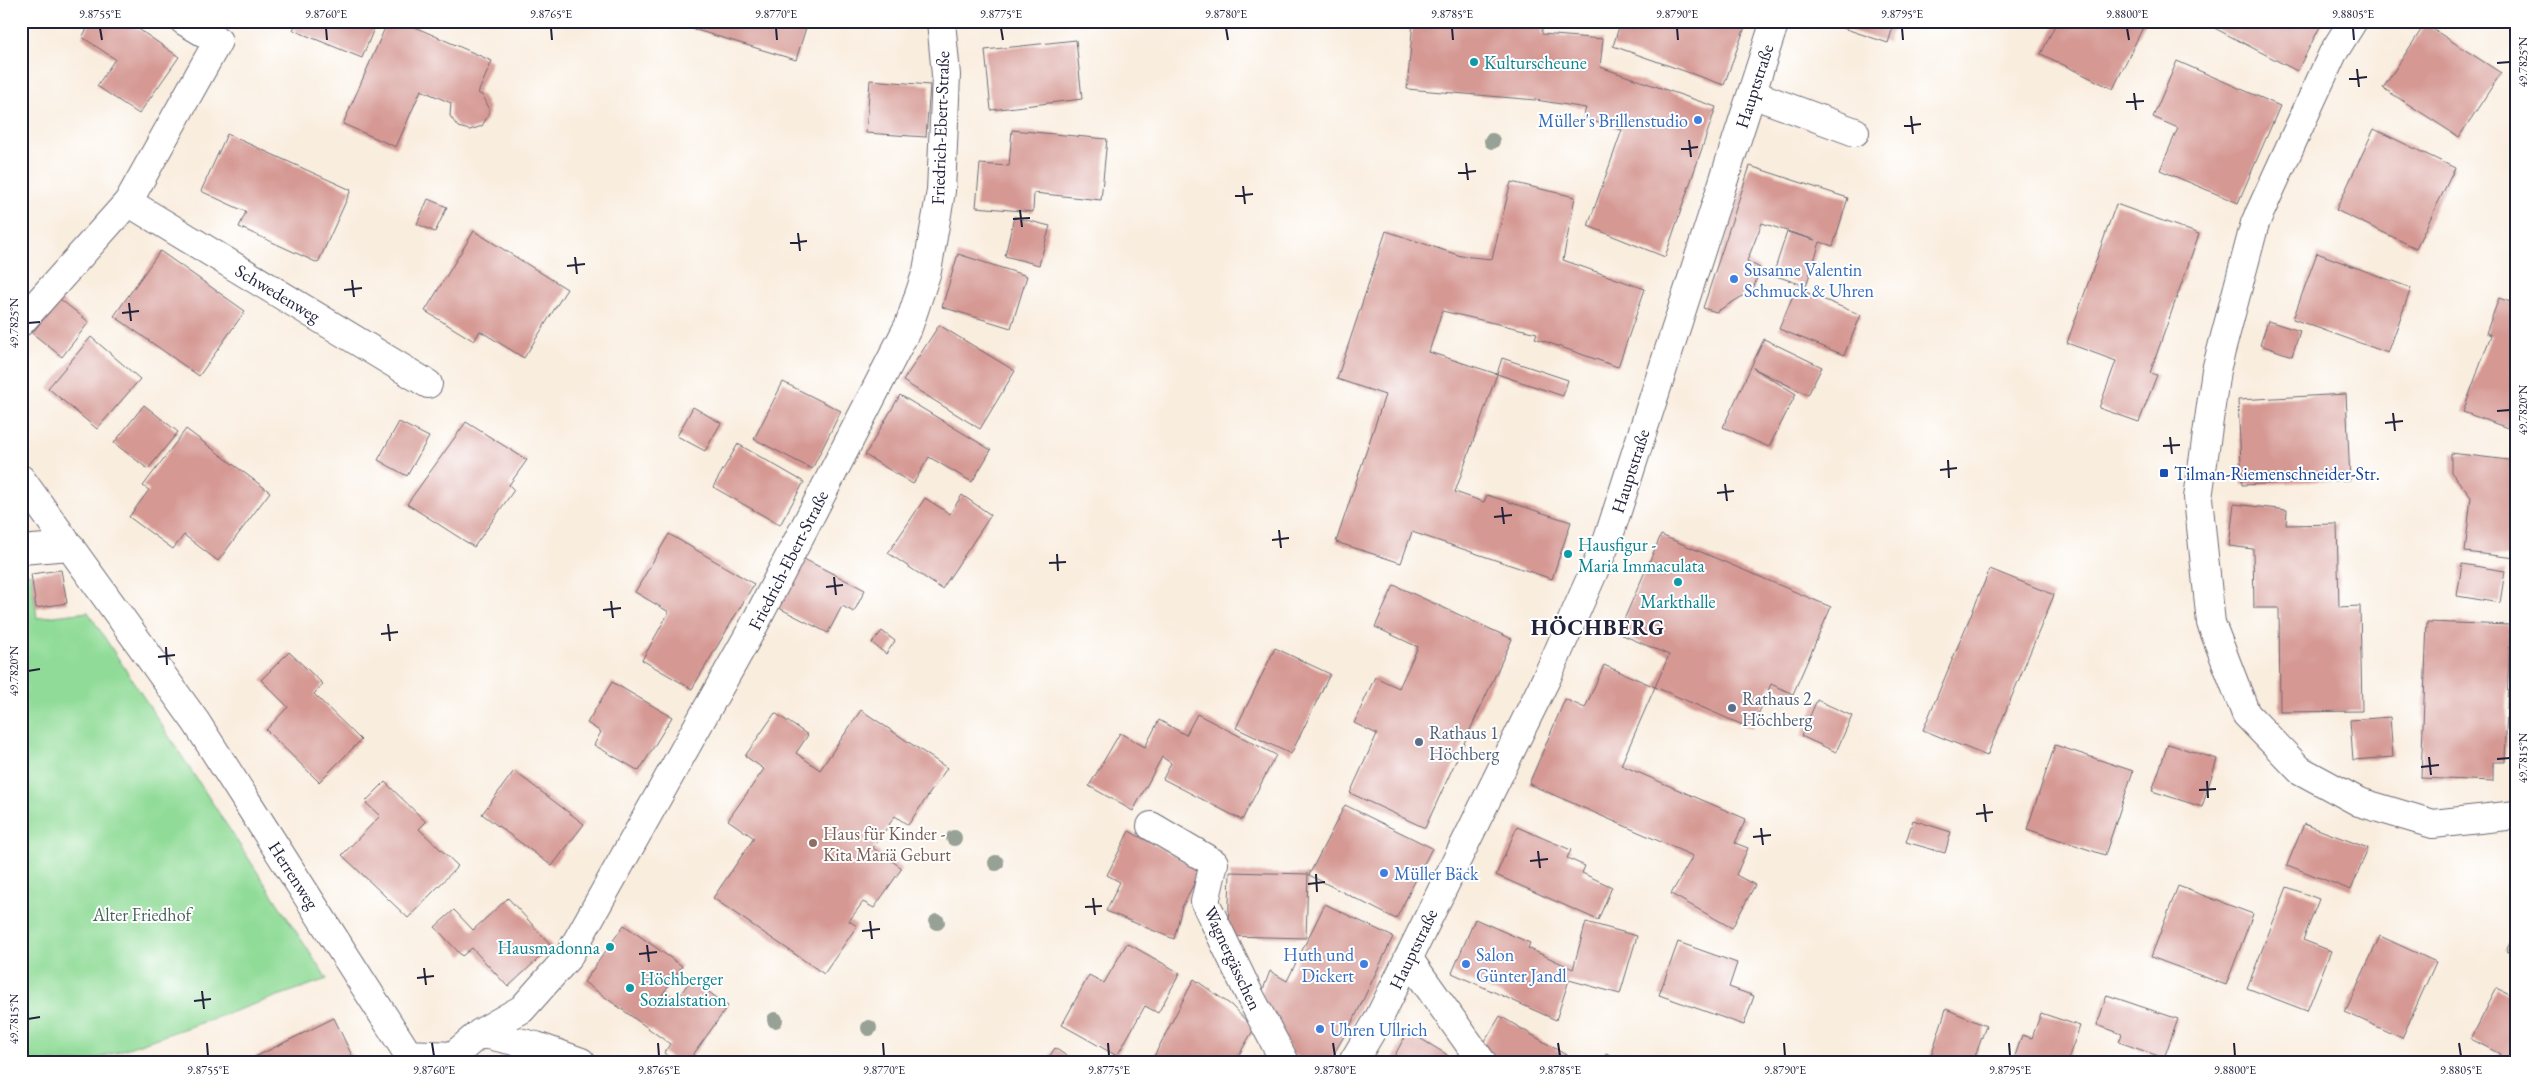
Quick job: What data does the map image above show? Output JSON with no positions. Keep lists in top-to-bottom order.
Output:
{
  "streets": {
    "street": [
      "Hauptstraße",
      "Friedrich-Ebert-Straße",
      "Schwedenweg",
      "Herrenweg",
      "Wagnergässchen"
    ]
  },
  "crossings": [
    ["Friedrich-Ebert-Straße", "Herrenweg"]
  ],
  "districts": ["HÖCHBERG"],
  "parks": ["Alter Friedhof"],
  "places": {
    "other": [
      "Kulturscheune",
      "Müller's Brillenstudio",
      "Susanne Valentin Schmuck & Uhren",
      "Hausfigur - Maria Immaculata",
      "Markthalle",
      "Rathaus 2 Höchberg",
      "Rathaus 1 Höchberg",
      "Haus für Kinder - Kita Mariä Geburt",
      "Müller Bäck",
      "Hausmadonna",
      "Huth und Dickert",
      "Salon Günter Jandl",
      "Höchberger Sozialstation",
      "Uhren Ullrich"
    ],
    "transit": ["Tilman-Riemenschneider-Str."]
  },
  "coordinates": [
    "9.8755°E",
    "9.8760°E",
    "9.8765°E",
    "9.8770°E",
    "9.8775°E",
    "9.8780°E",
    "9.8785°E",
    "9.8790°E",
    "9.8795°E",
    "9.8800°E",
    "9.8805°E",
    "49.7825°N",
    "49.7820°N",
    "49.7815°N"
  ]
}
